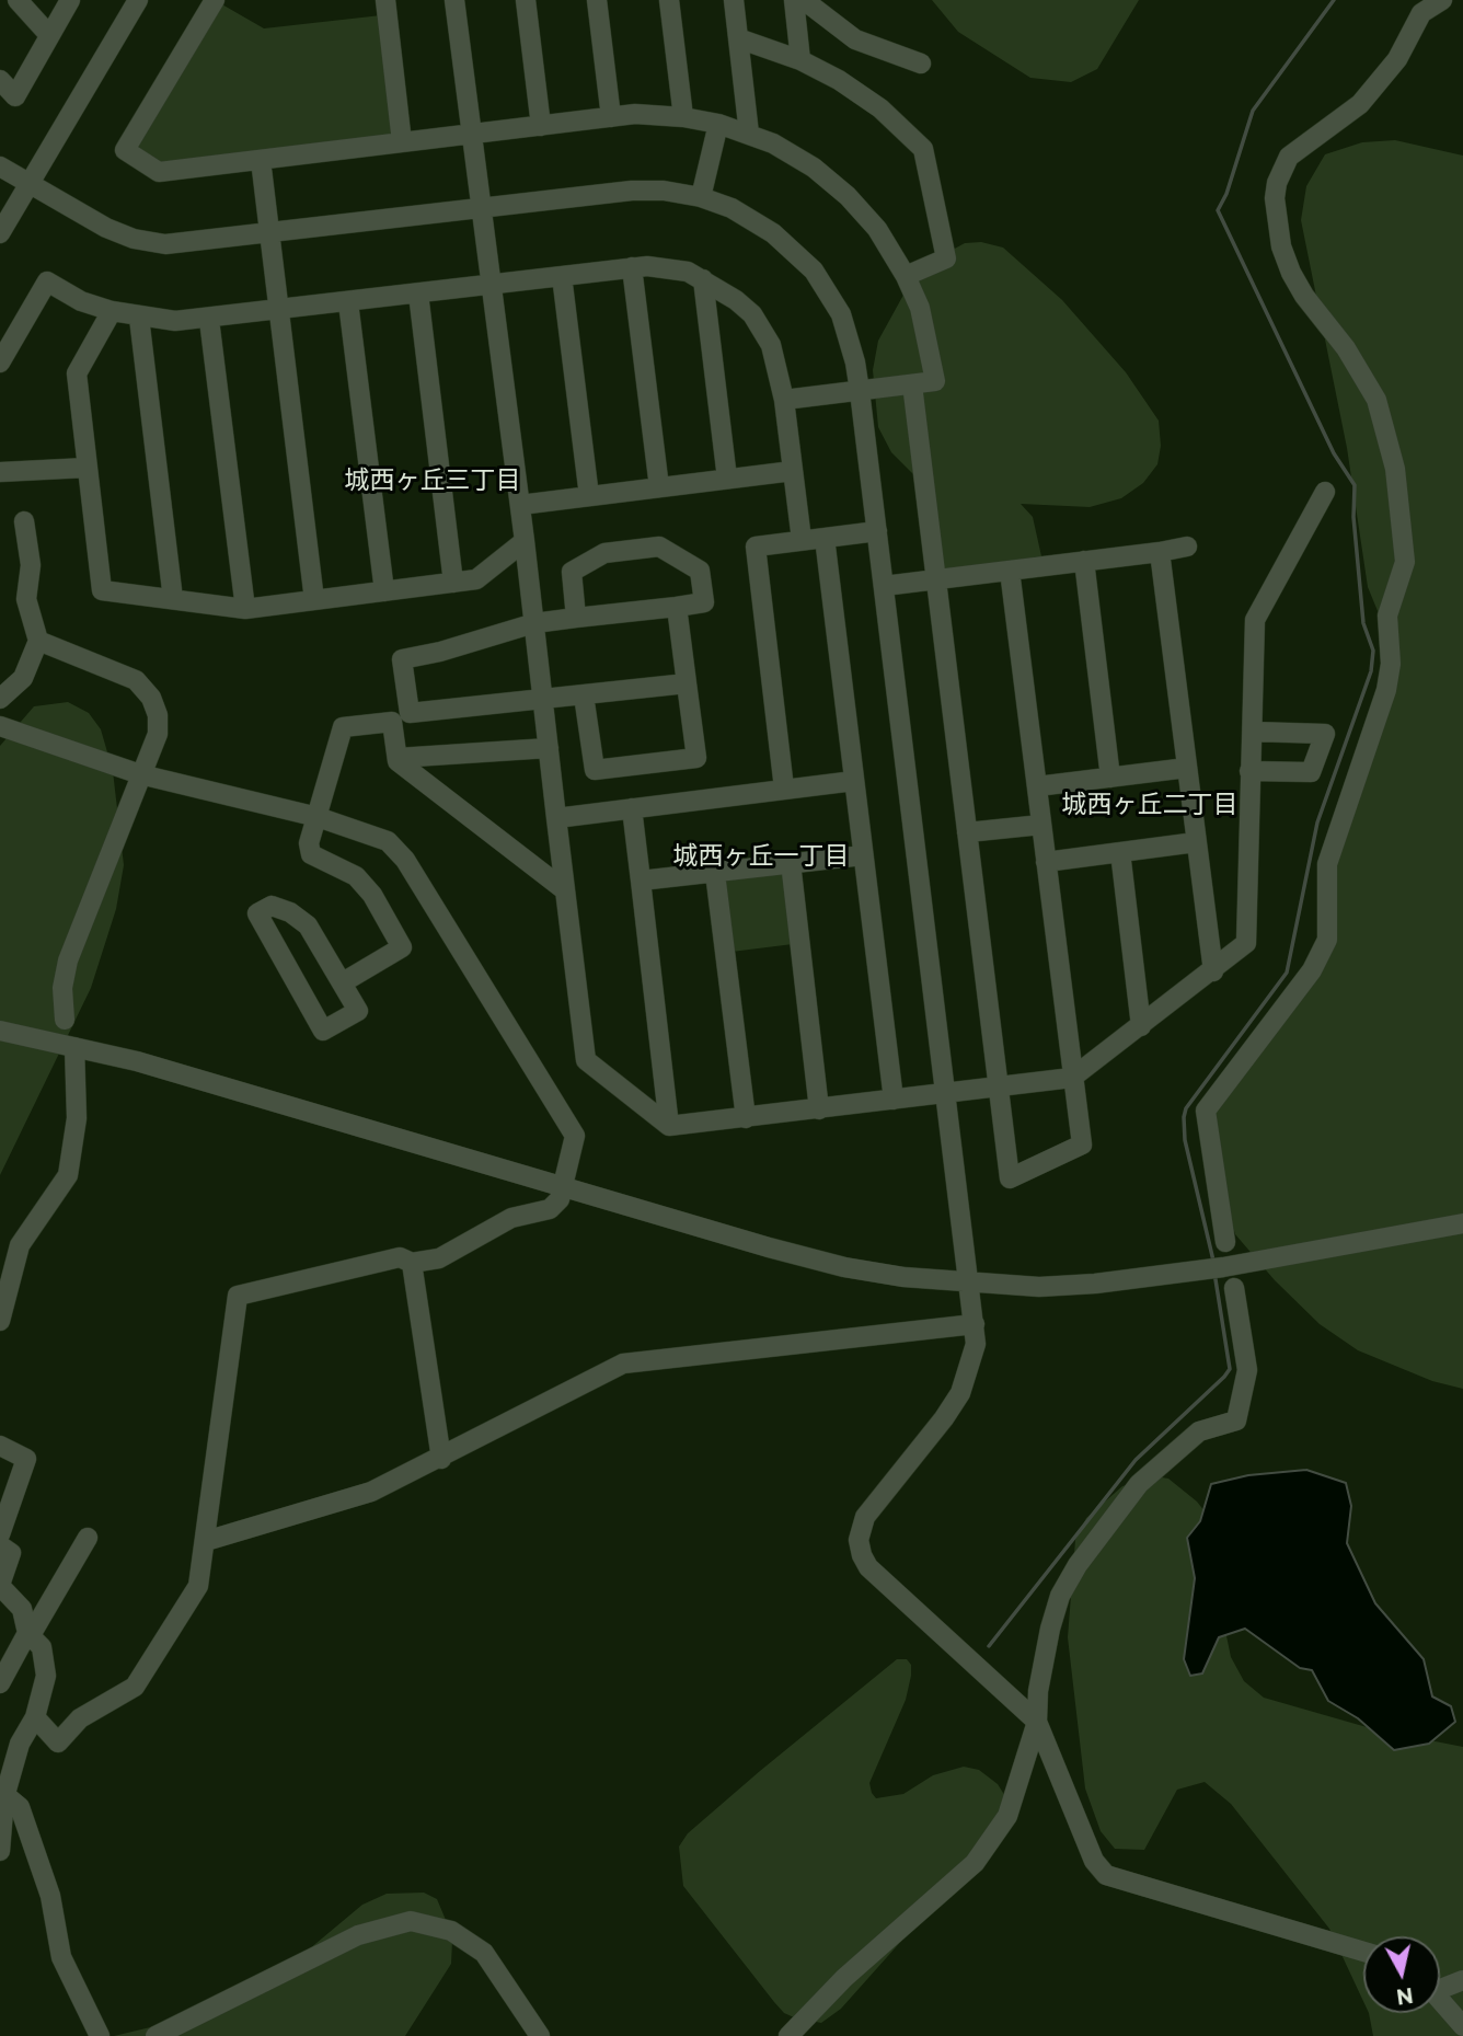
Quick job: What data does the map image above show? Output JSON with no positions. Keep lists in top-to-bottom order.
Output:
{
  "districts": ["城西ヶ丘三丁目", "城西ヶ丘二丁目", "城西ヶ丘一丁目"],
  "north": "bottom"
}
